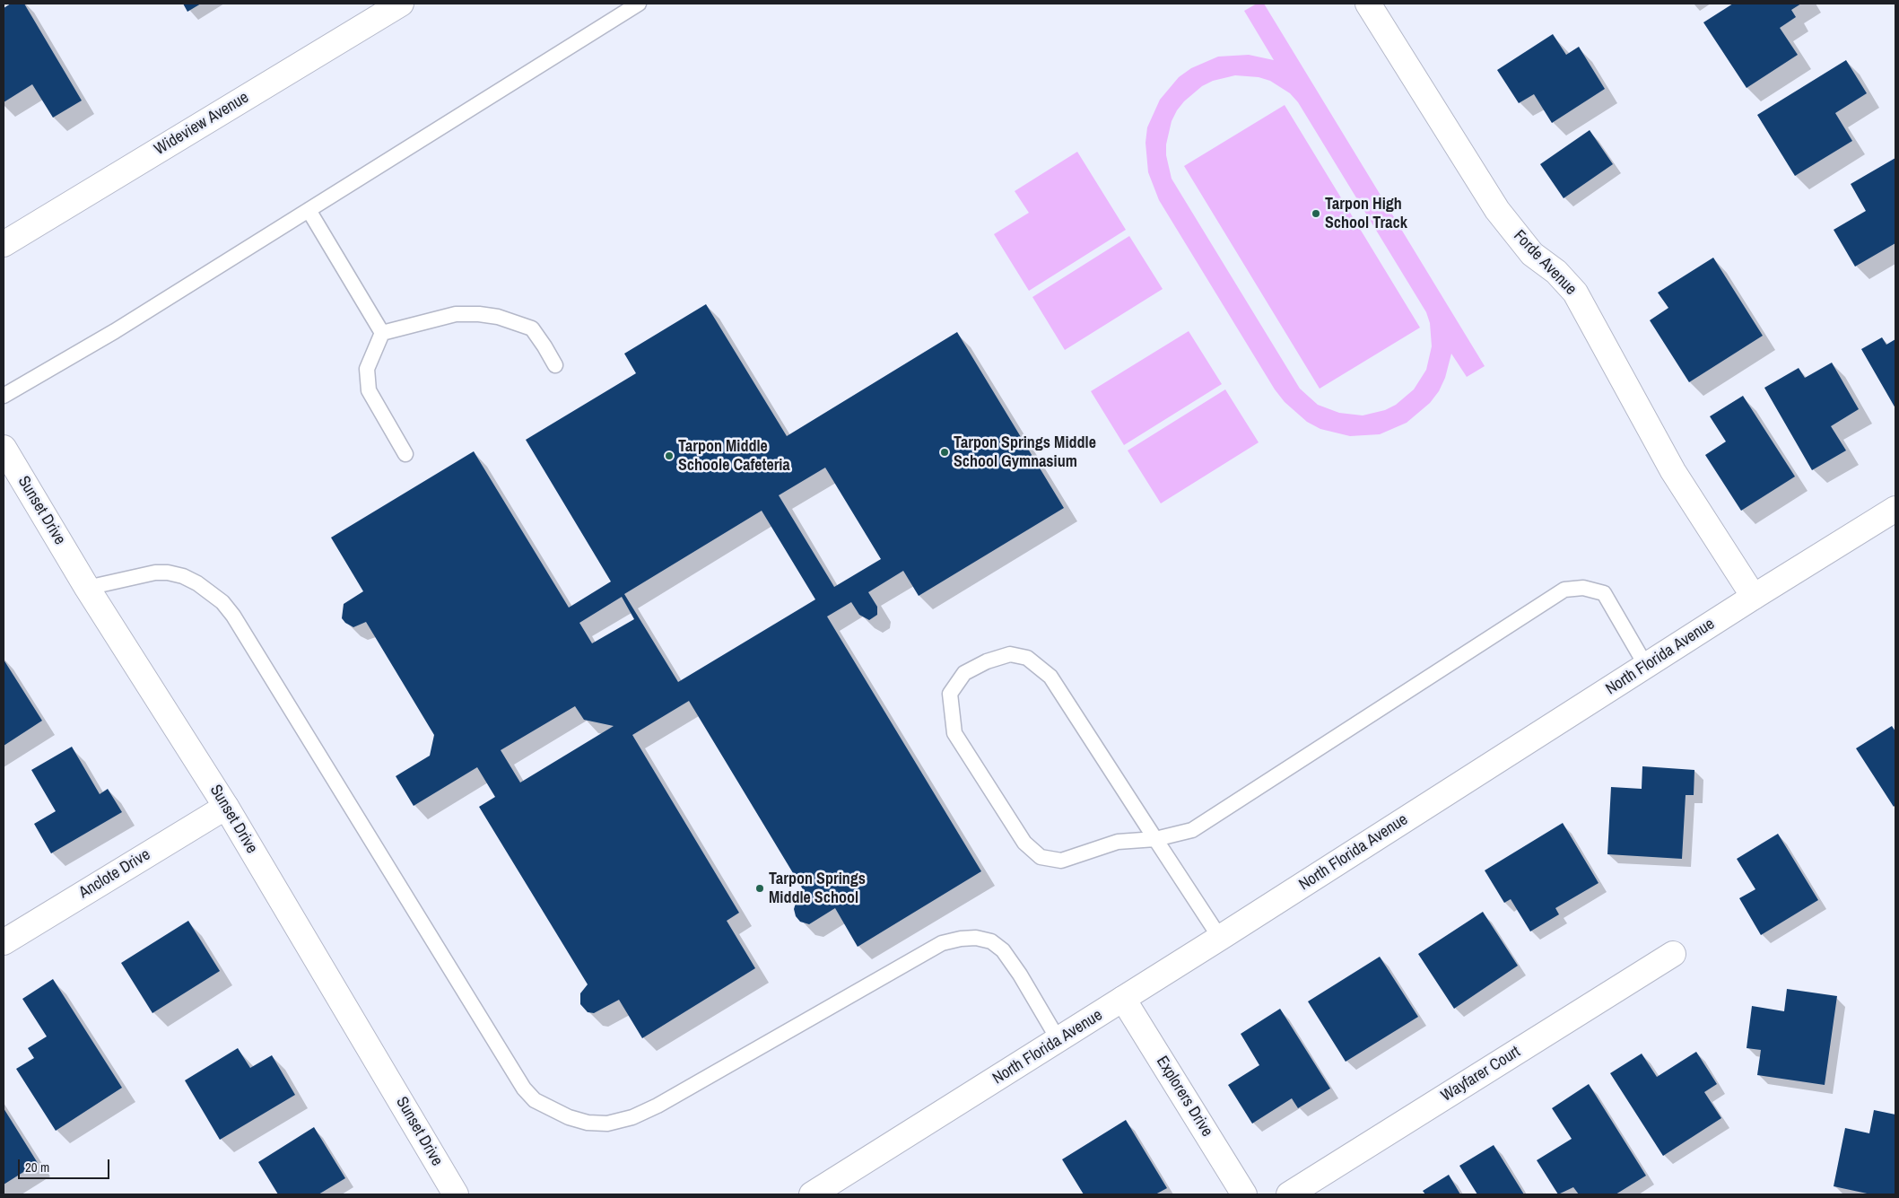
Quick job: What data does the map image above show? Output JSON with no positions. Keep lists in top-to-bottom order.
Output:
{
  "streets": {
    "street": [
      "Wideview Avenue",
      "Forde Avenue",
      "Sunset Drive",
      "North Florida Avenue",
      "Anclote Drive",
      "Wayfarer Court",
      "Explorers Drive"
    ]
  },
  "crossings": [
    ["Forde Avenue", "North Florida Avenue"],
    ["Sunset Drive", "Anclote Drive"],
    ["North Florida Avenue", "Explorers Drive"]
  ],
  "places": [
    "Tarpon High School Track",
    "Tarpon Springs Middle School Gymnasium",
    "Tarpon Middle Schoole Cafeteria",
    "Tarpon Springs Middle School"
  ],
  "scale_bar": "20 m"
}
